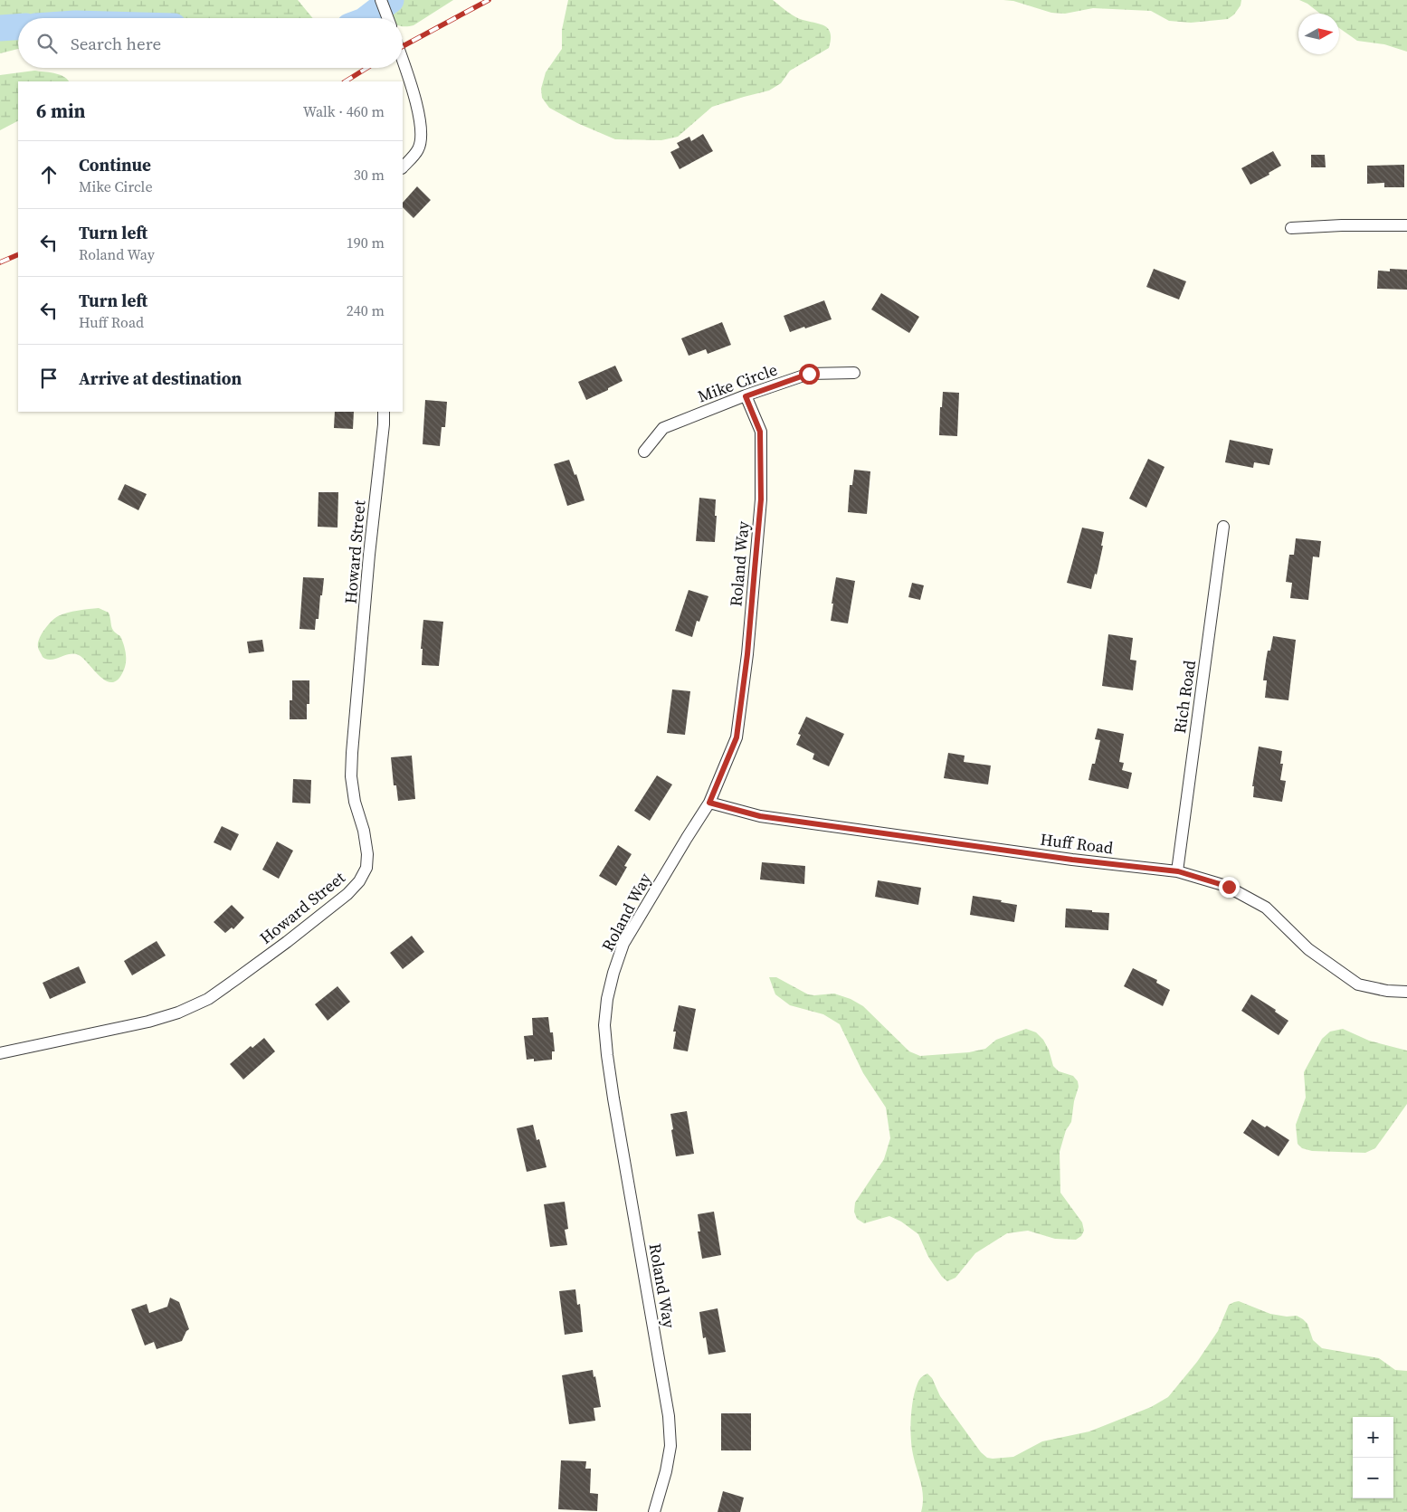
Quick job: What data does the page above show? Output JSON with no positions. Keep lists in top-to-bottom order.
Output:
{
  "streets": {
    "street": [
      "Mike Circle",
      "Howard Street",
      "Roland Way",
      "Rich Road",
      "Huff Road"
    ]
  },
  "crossings": [
    ["Mike Circle", "Roland Way"],
    ["Roland Way", "Huff Road"],
    ["Rich Road", "Huff Road"]
  ],
  "north": "right",
  "page": {
    "search": "Search here",
    "heading": ["6 min", "Walk · 460 m"],
    "list": [
      ["Continue", "Mike Circle", "30 m"],
      ["Turn left", "Roland Way", "190 m"],
      ["Turn left", "Huff Road", "240 m"],
      "Arrive at destination"
    ],
    "map_buttons": ["+", "−"]
  }
}
